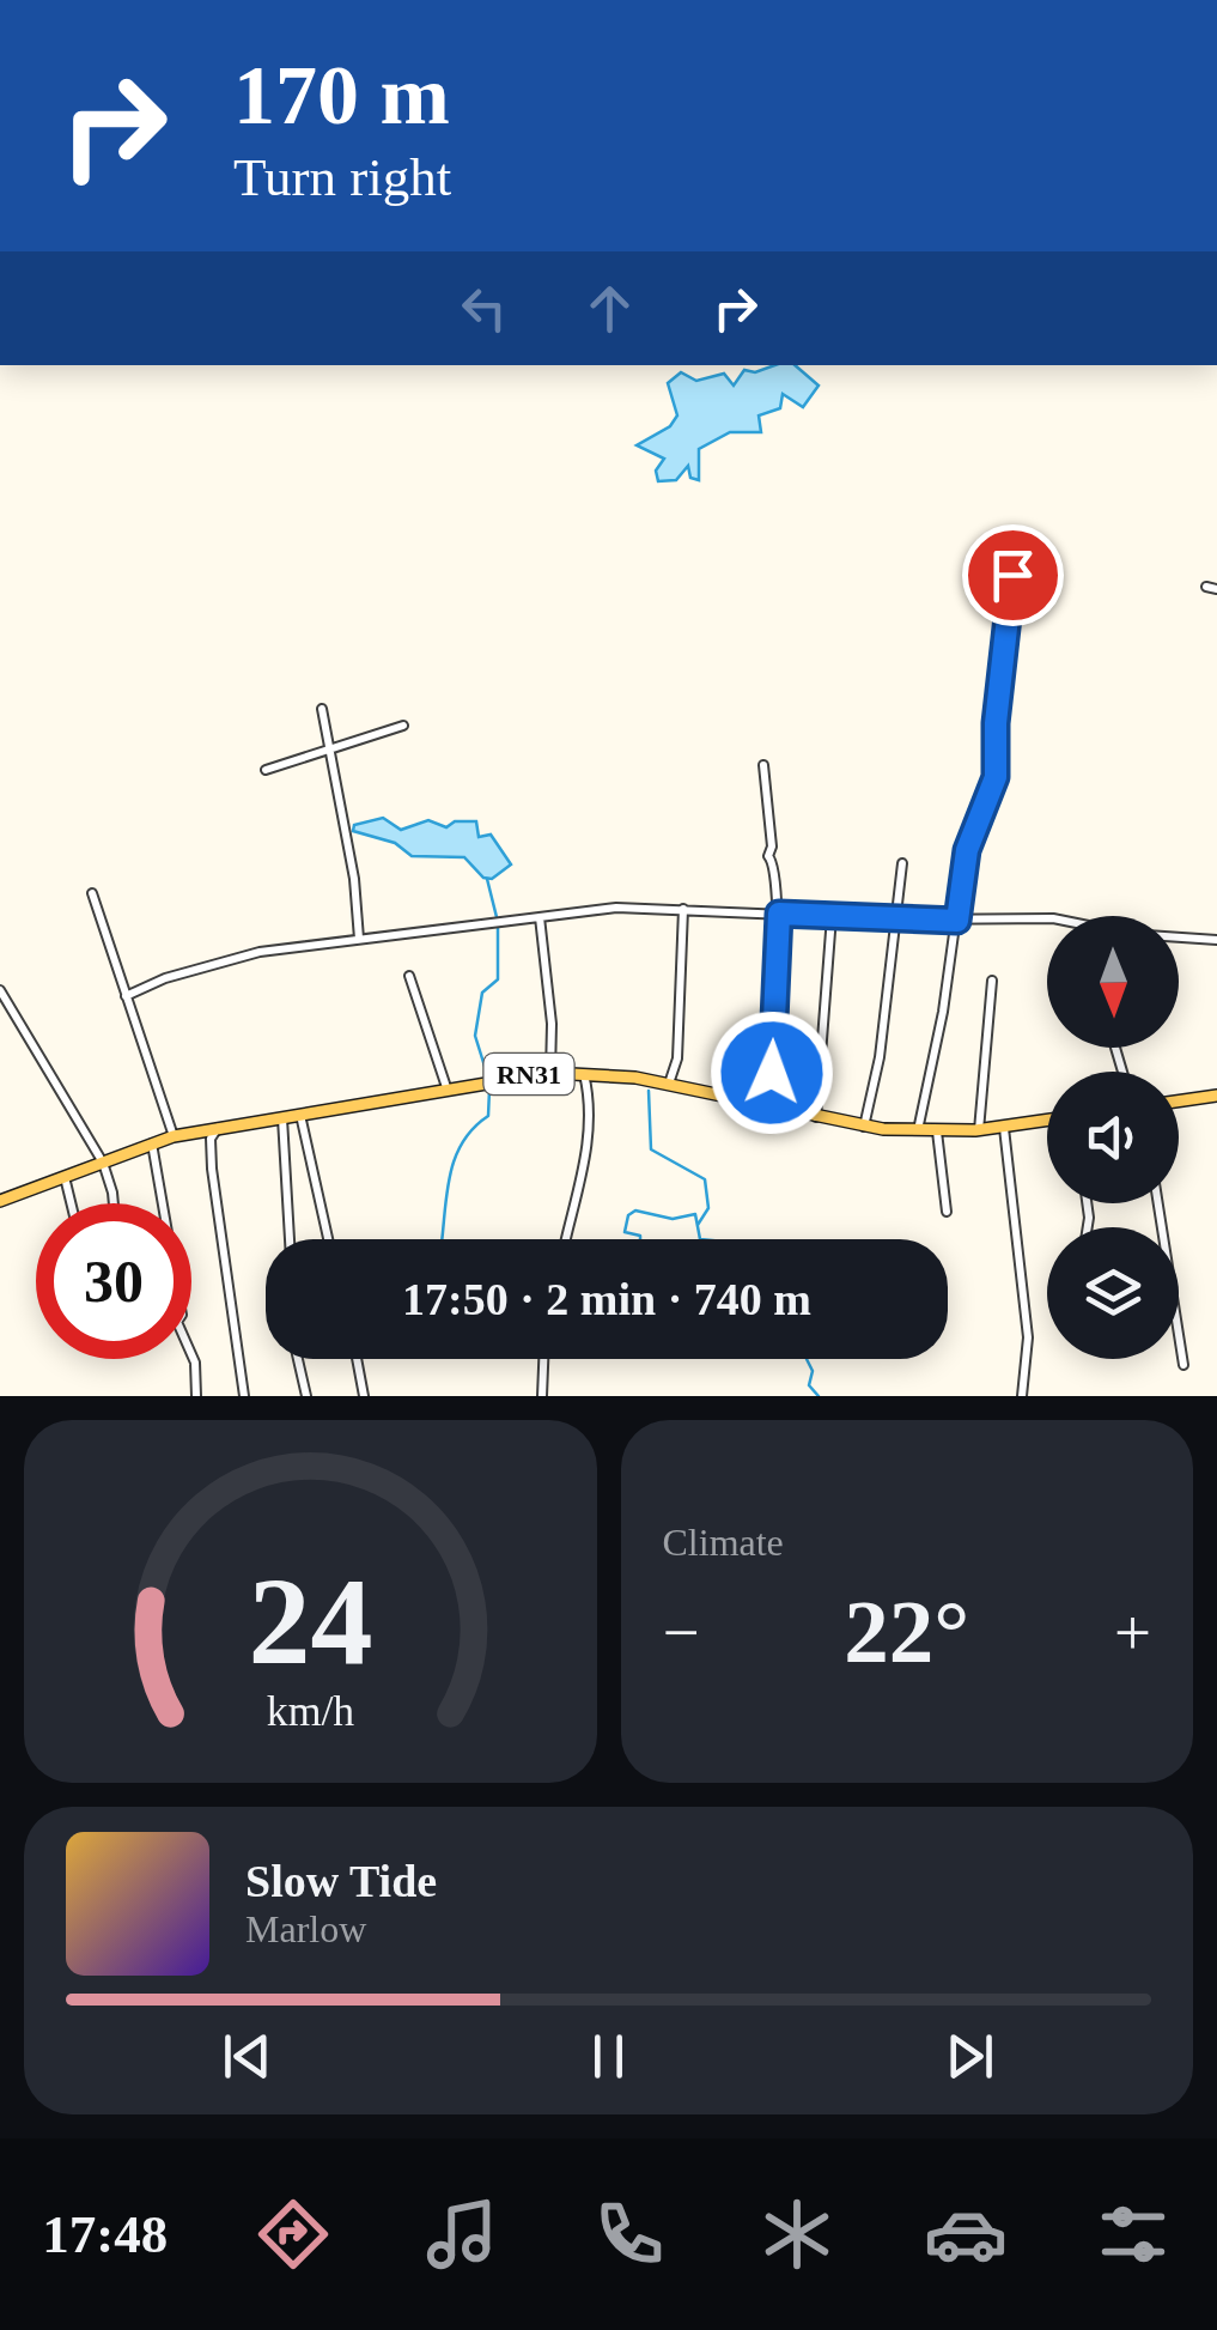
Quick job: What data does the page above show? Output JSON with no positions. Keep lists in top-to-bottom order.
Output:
{
  "streets": {
    "main road": ["RN31"]
  },
  "north": "bottom",
  "page": {
    "turn": ["170 m", "Turn right"],
    "limit": "30",
    "trip": "17:50 · 2 min · 740 m",
    "tile": "Climate",
    "heat": ["−", "22°", "+"],
    "song": ["Slow Tide", "Marlow"],
    "tabs": "17:48",
    "gauge": ["24", "km/h"]
  }
}
